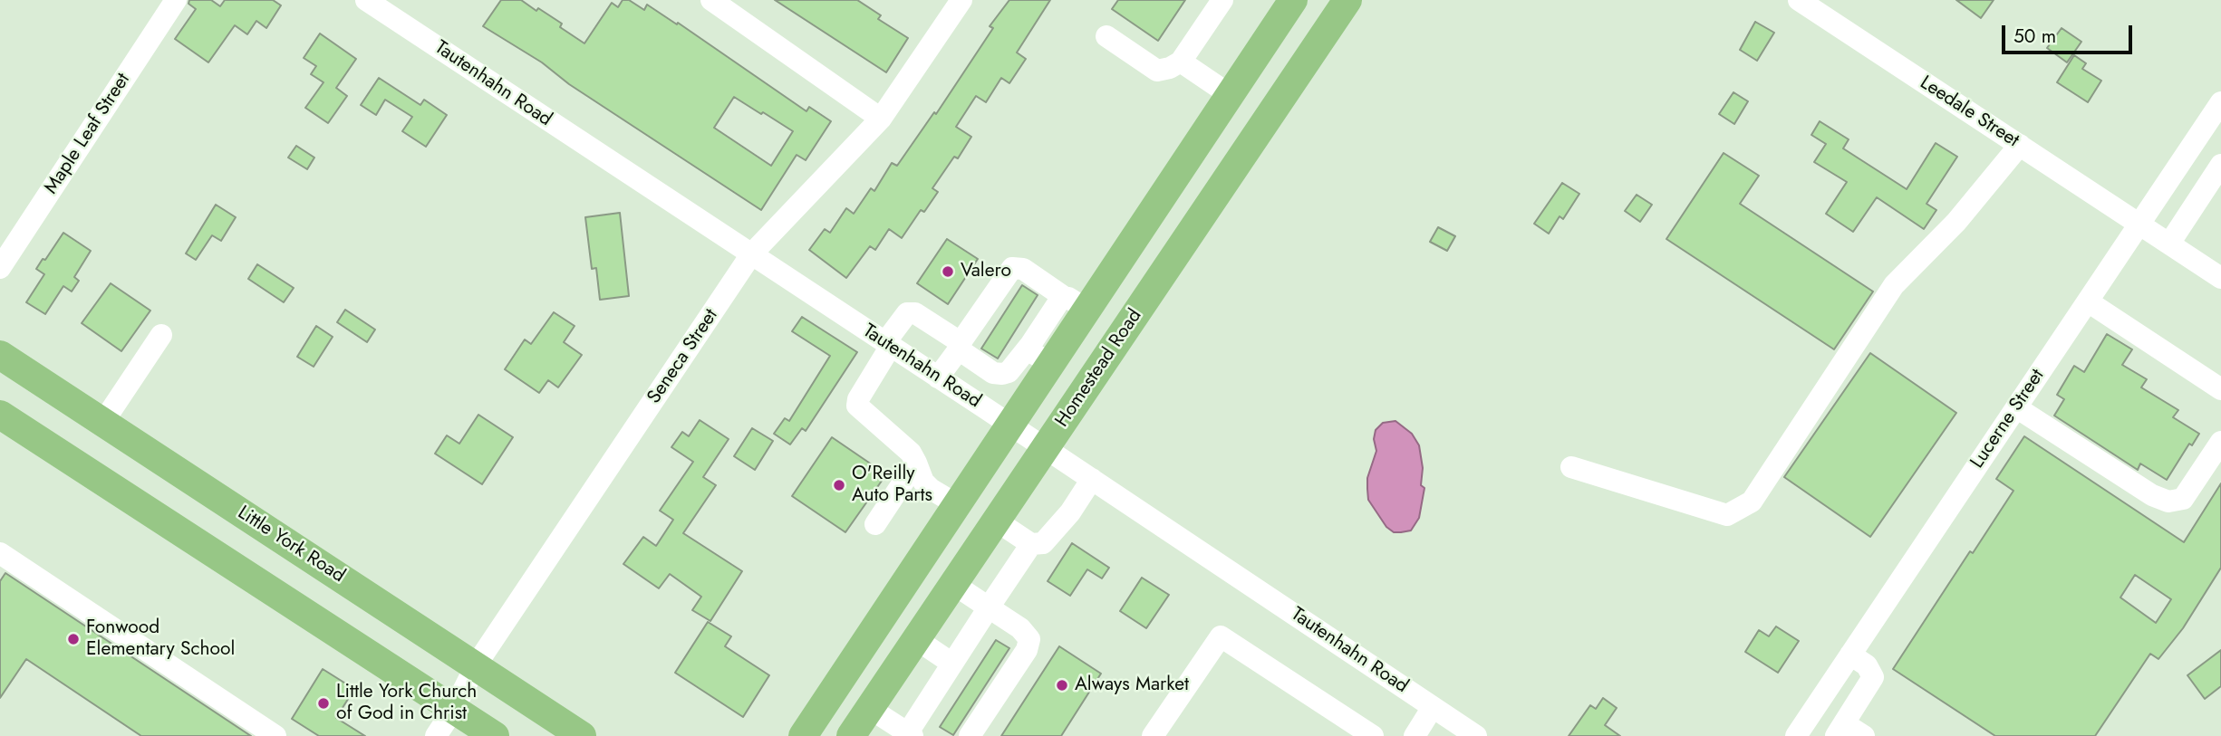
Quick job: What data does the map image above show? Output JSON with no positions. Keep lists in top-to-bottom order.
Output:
{
  "streets": {
    "main road": ["Homestead Road", "Little York Road"],
    "street": [
      "Tautenhahn Road",
      "Leedale Street",
      "Maple Leaf Street",
      "Seneca Street",
      "Lucerne Street"
    ]
  },
  "crossings": [
    ["Tautenhahn Road", "Seneca Street"],
    ["Tautenhahn Road", "Homestead Road"],
    ["Leedale Street", "Lucerne Street"],
    ["Seneca Street", "Little York Road"]
  ],
  "places": [
    "Valero",
    "O'Reilly Auto Parts",
    "Fonwood Elementary School",
    "Always Market",
    "Little York Church of God in Christ"
  ],
  "scale_bar": "50 m"
}
